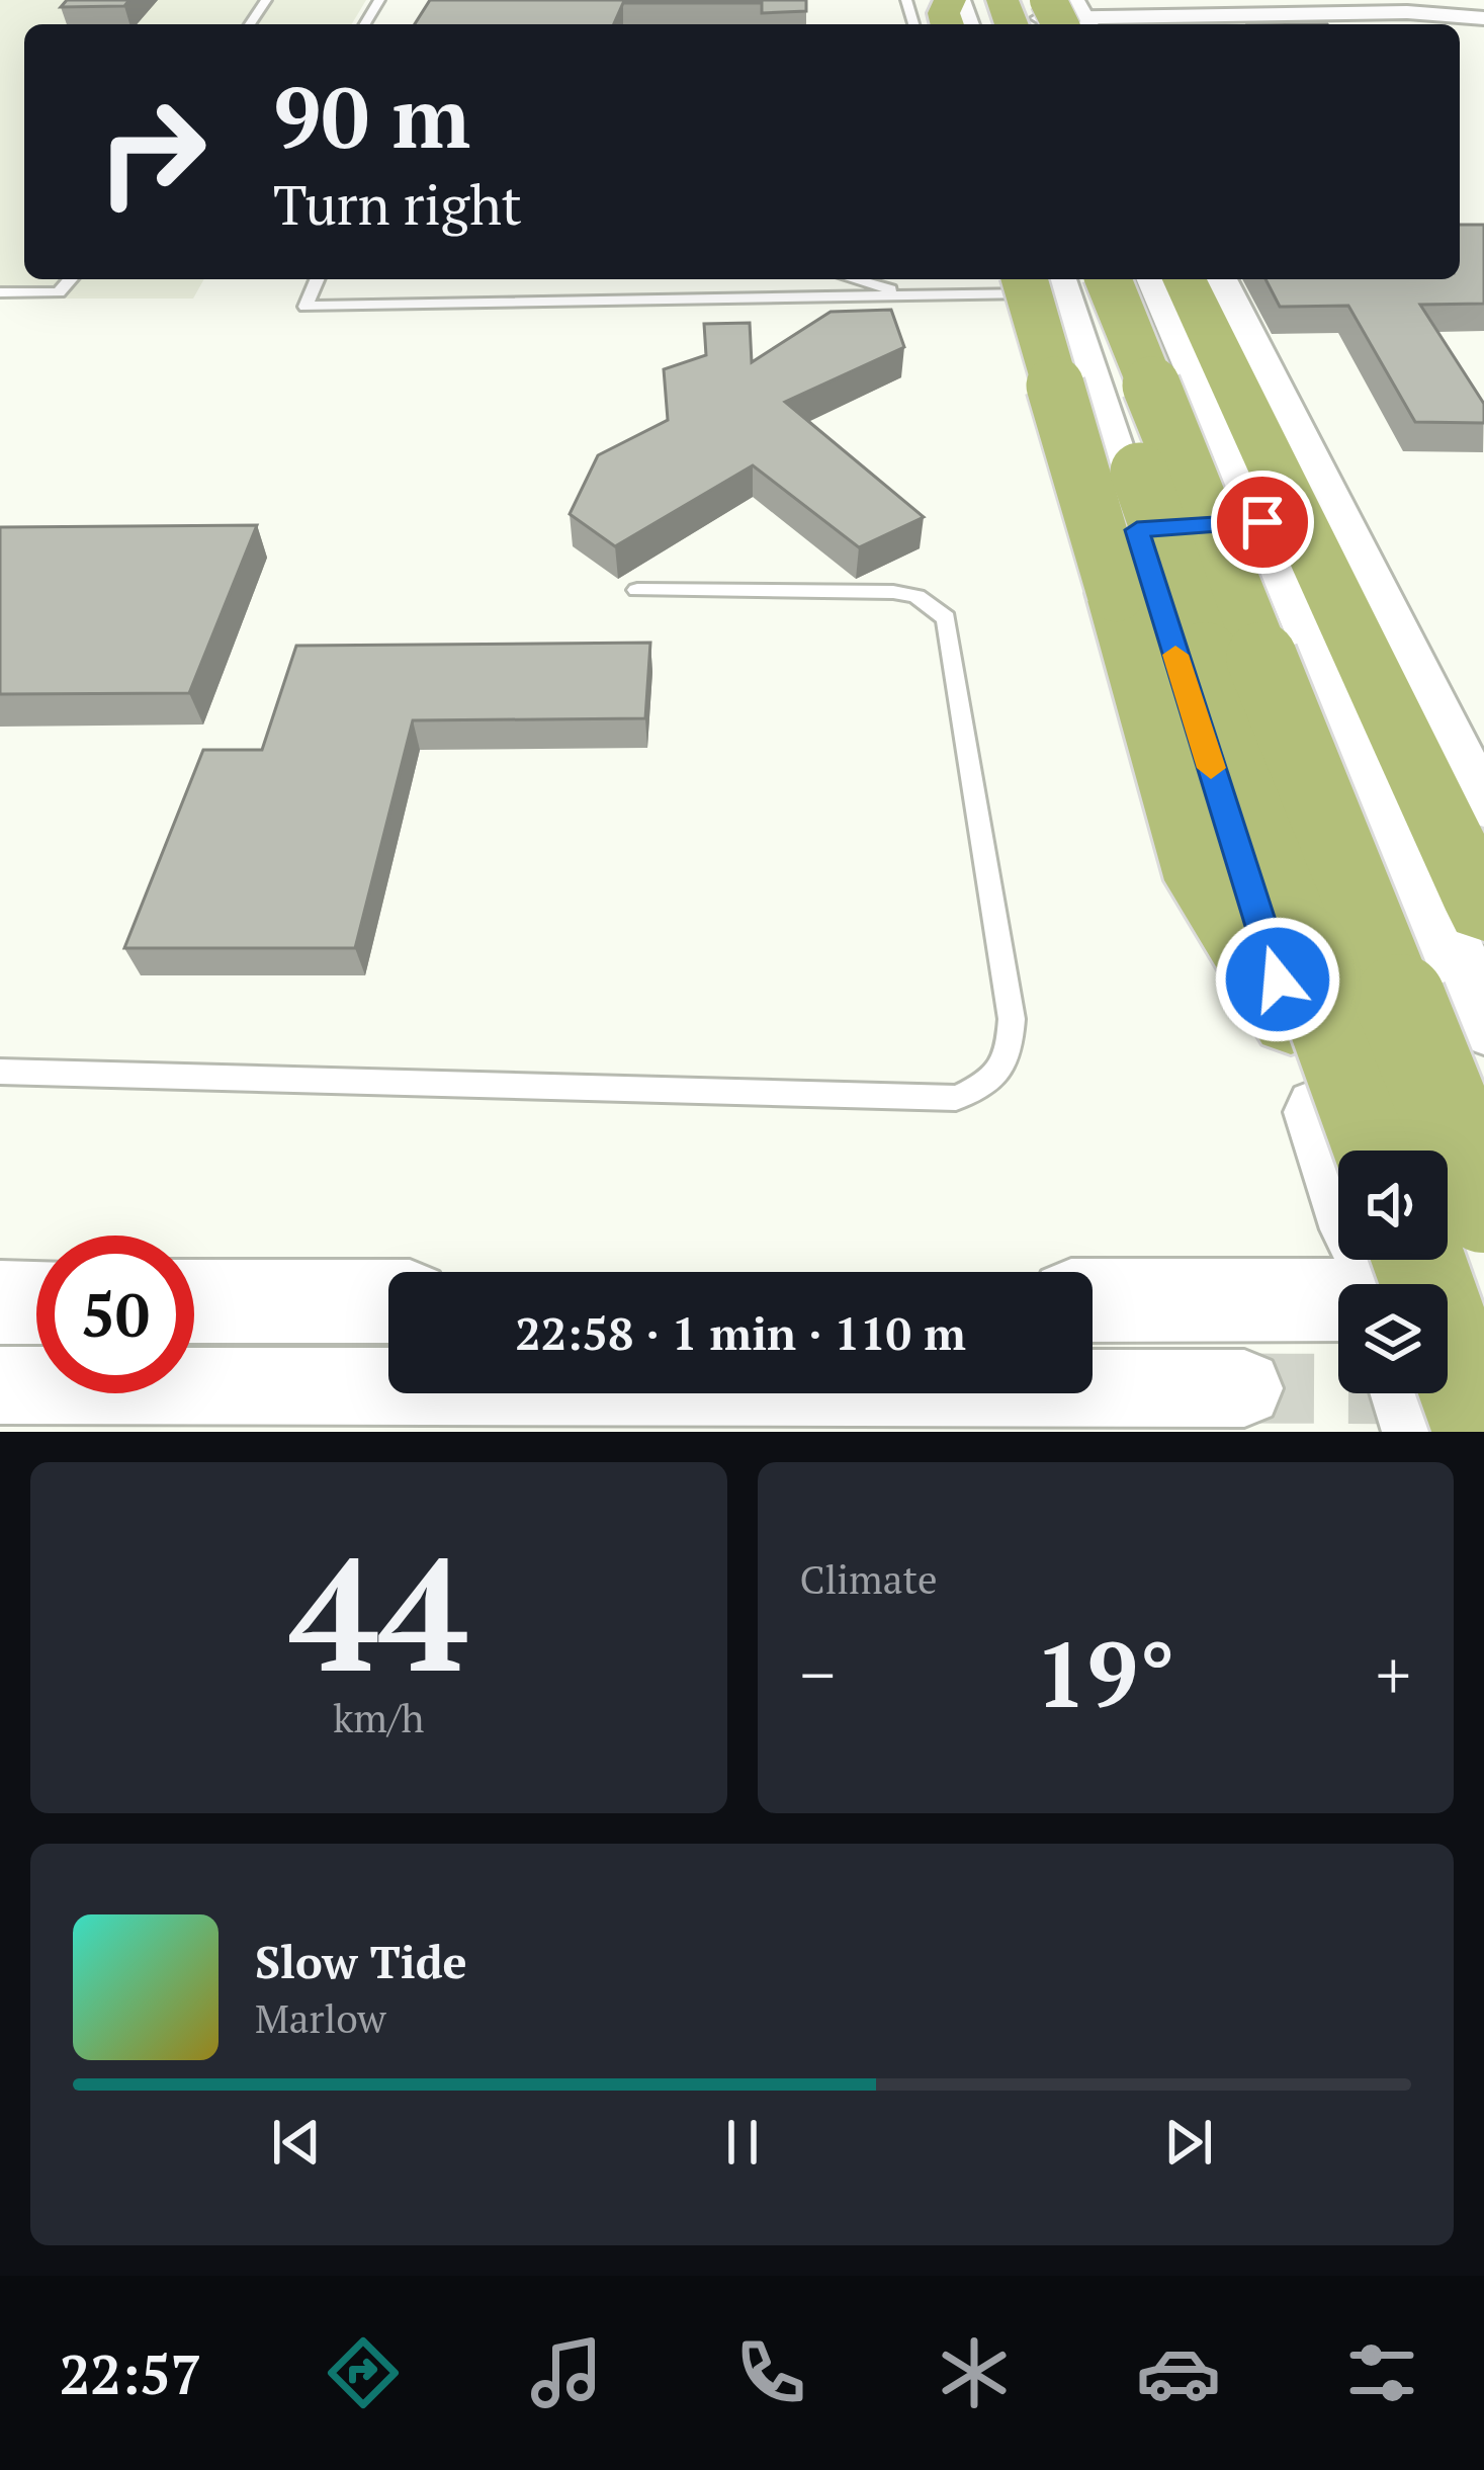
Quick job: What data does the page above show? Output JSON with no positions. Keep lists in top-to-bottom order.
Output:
{
  "page": {
    "turn": ["90 m", "Turn right"],
    "limit": "50",
    "trip": "22:58 · 1 min · 110 m",
    "tile": [
      ["44", "km/h"],
      "Climate"
    ],
    "heat": ["−", "19°", "+"],
    "song": ["Slow Tide", "Marlow"],
    "tabs": "22:57"
  }
}
